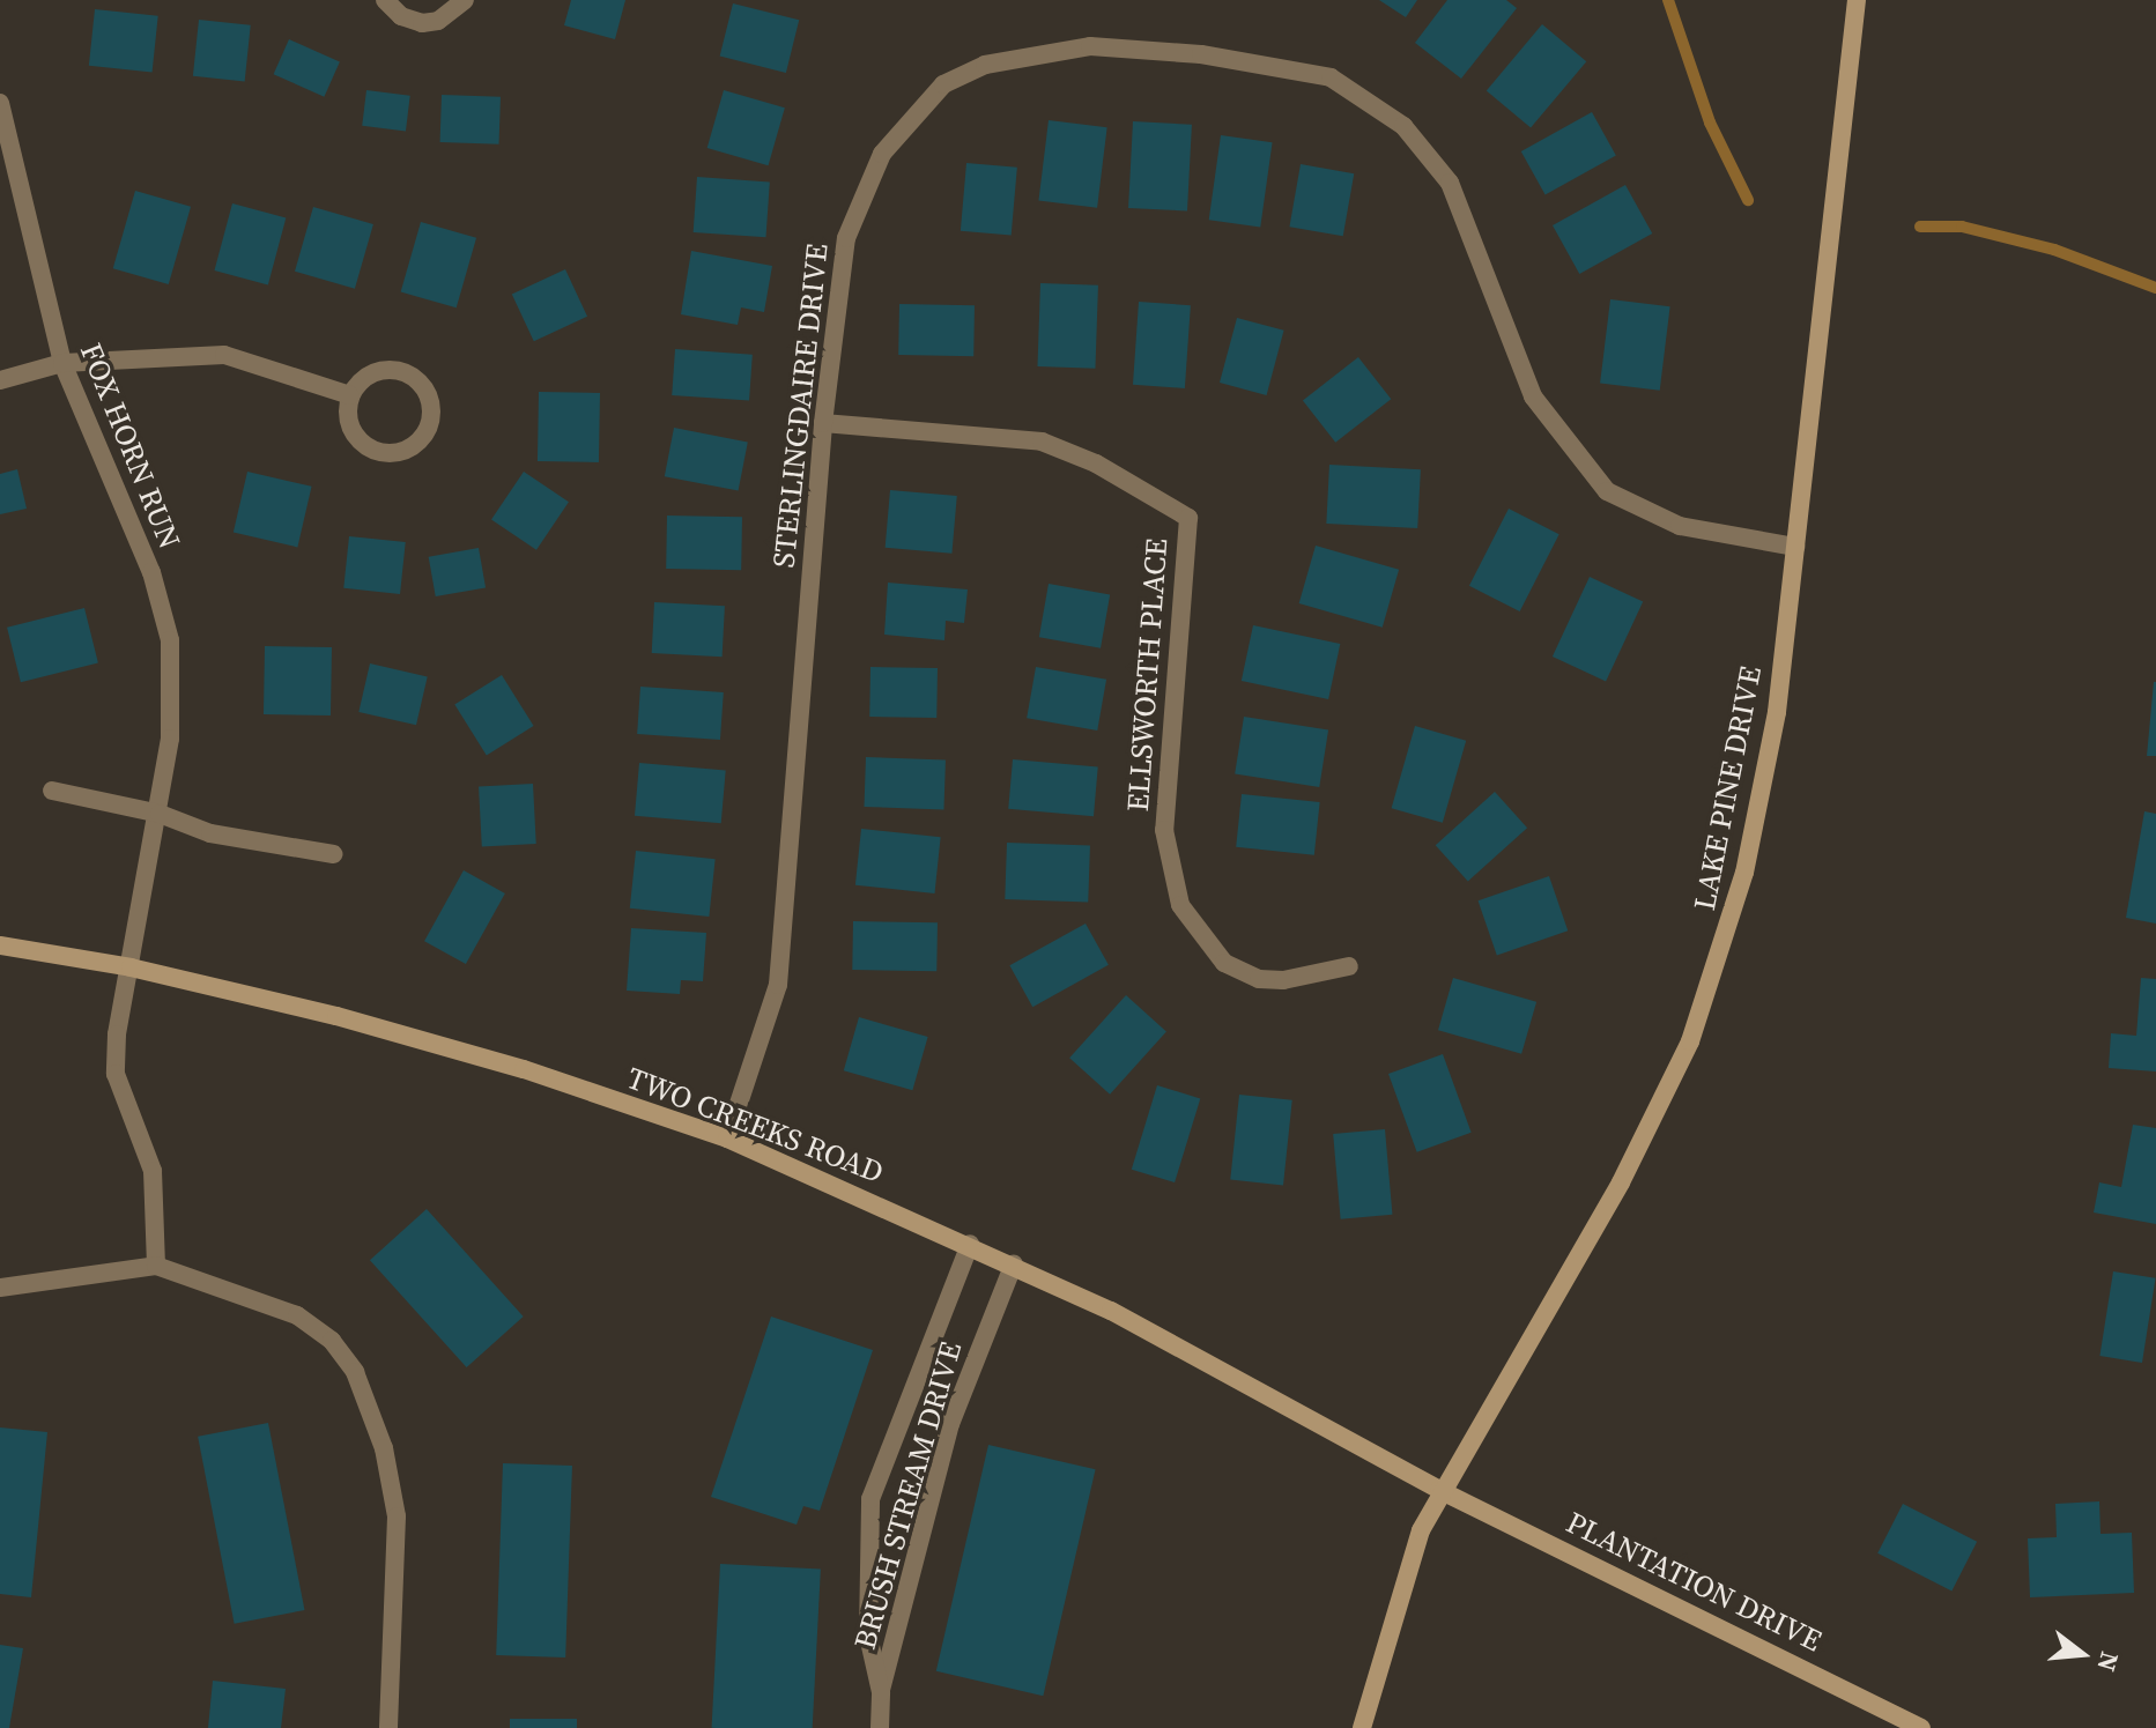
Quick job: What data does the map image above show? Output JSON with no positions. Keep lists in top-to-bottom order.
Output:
{
  "streets": {
    "street": [
      "STERLINGDAIRE DRIVE",
      "FOX HORN RUN",
      "ELLSWORTH PLACE",
      "LAKE PINE DRIVE",
      "TWO CREEKS ROAD",
      "BRUSH STREAM DRIVE",
      "PLANTATION DRIVE"
    ]
  },
  "crossings": [
    ["STERLINGDAIRE DRIVE", "ELLSWORTH PLACE"],
    ["STERLINGDAIRE DRIVE", "LAKE PINE DRIVE"],
    ["STERLINGDAIRE DRIVE", "TWO CREEKS ROAD"],
    ["FOX HORN RUN", "TWO CREEKS ROAD"],
    ["LAKE PINE DRIVE", "TWO CREEKS ROAD"],
    ["LAKE PINE DRIVE", "PLANTATION DRIVE"],
    ["TWO CREEKS ROAD", "BRUSH STREAM DRIVE"],
    ["TWO CREEKS ROAD", "PLANTATION DRIVE"]
  ],
  "north": "right"
}
